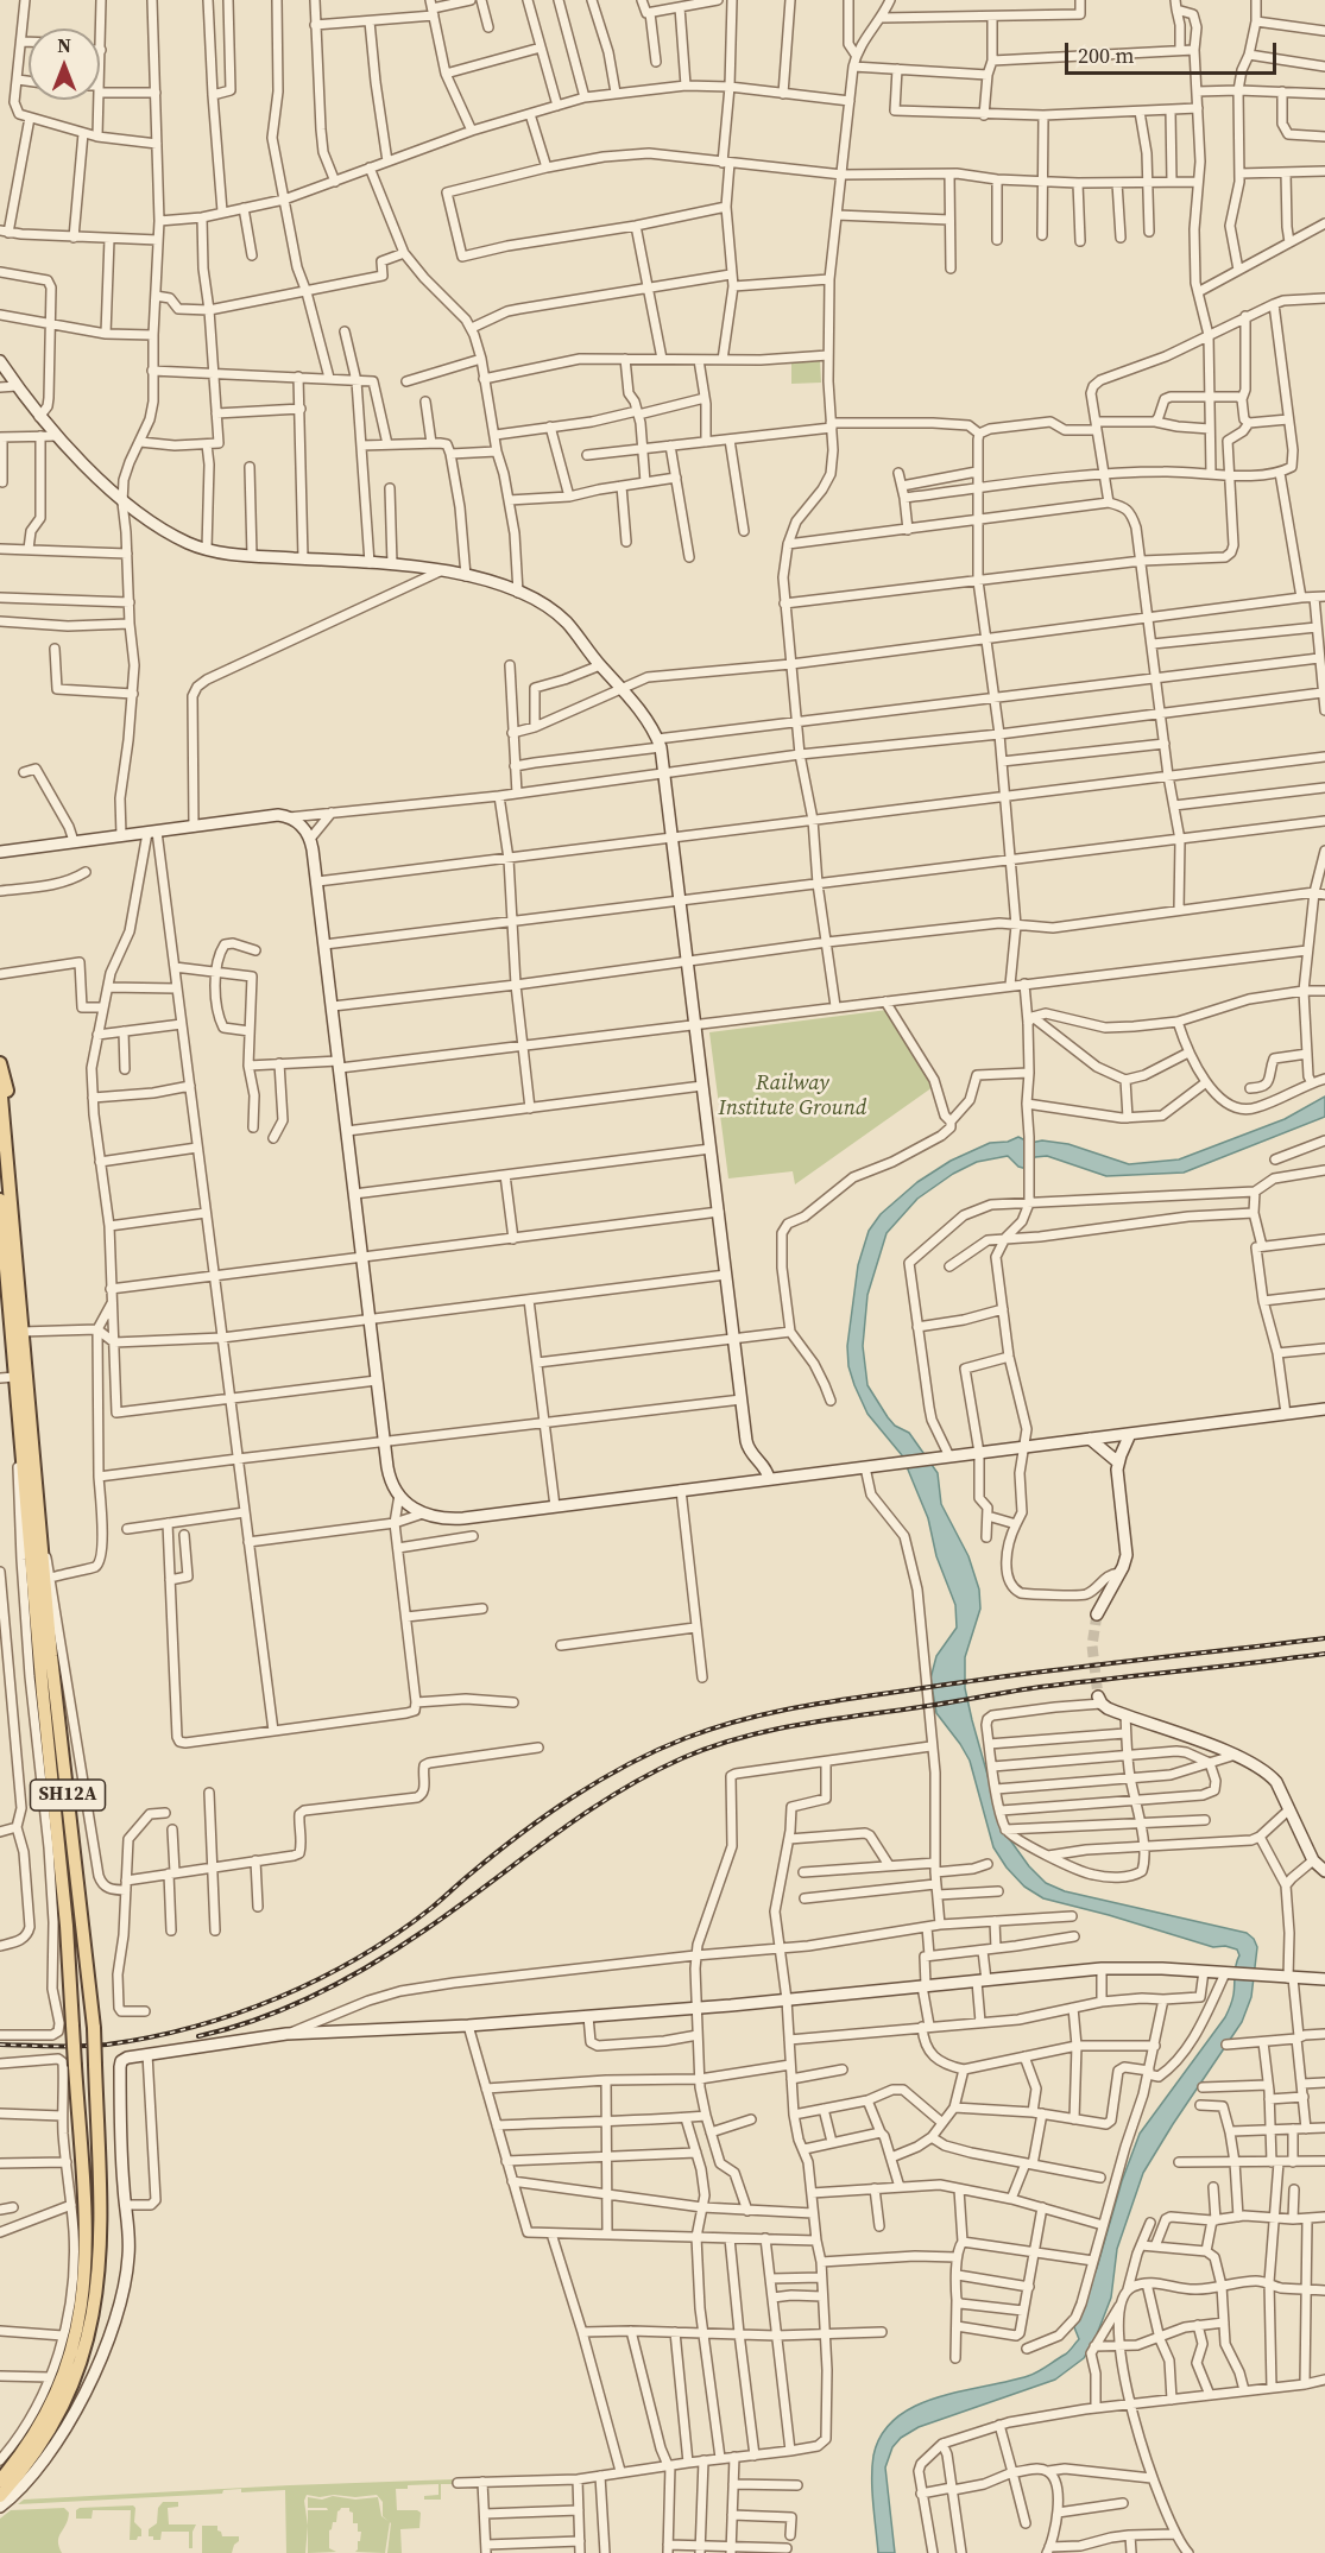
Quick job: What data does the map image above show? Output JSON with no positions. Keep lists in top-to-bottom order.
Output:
{
  "streets": {
    "main road": ["SH12A"]
  },
  "parks": ["Railway Institute Ground"],
  "scale_bar": "200 m",
  "north": "top"
}
